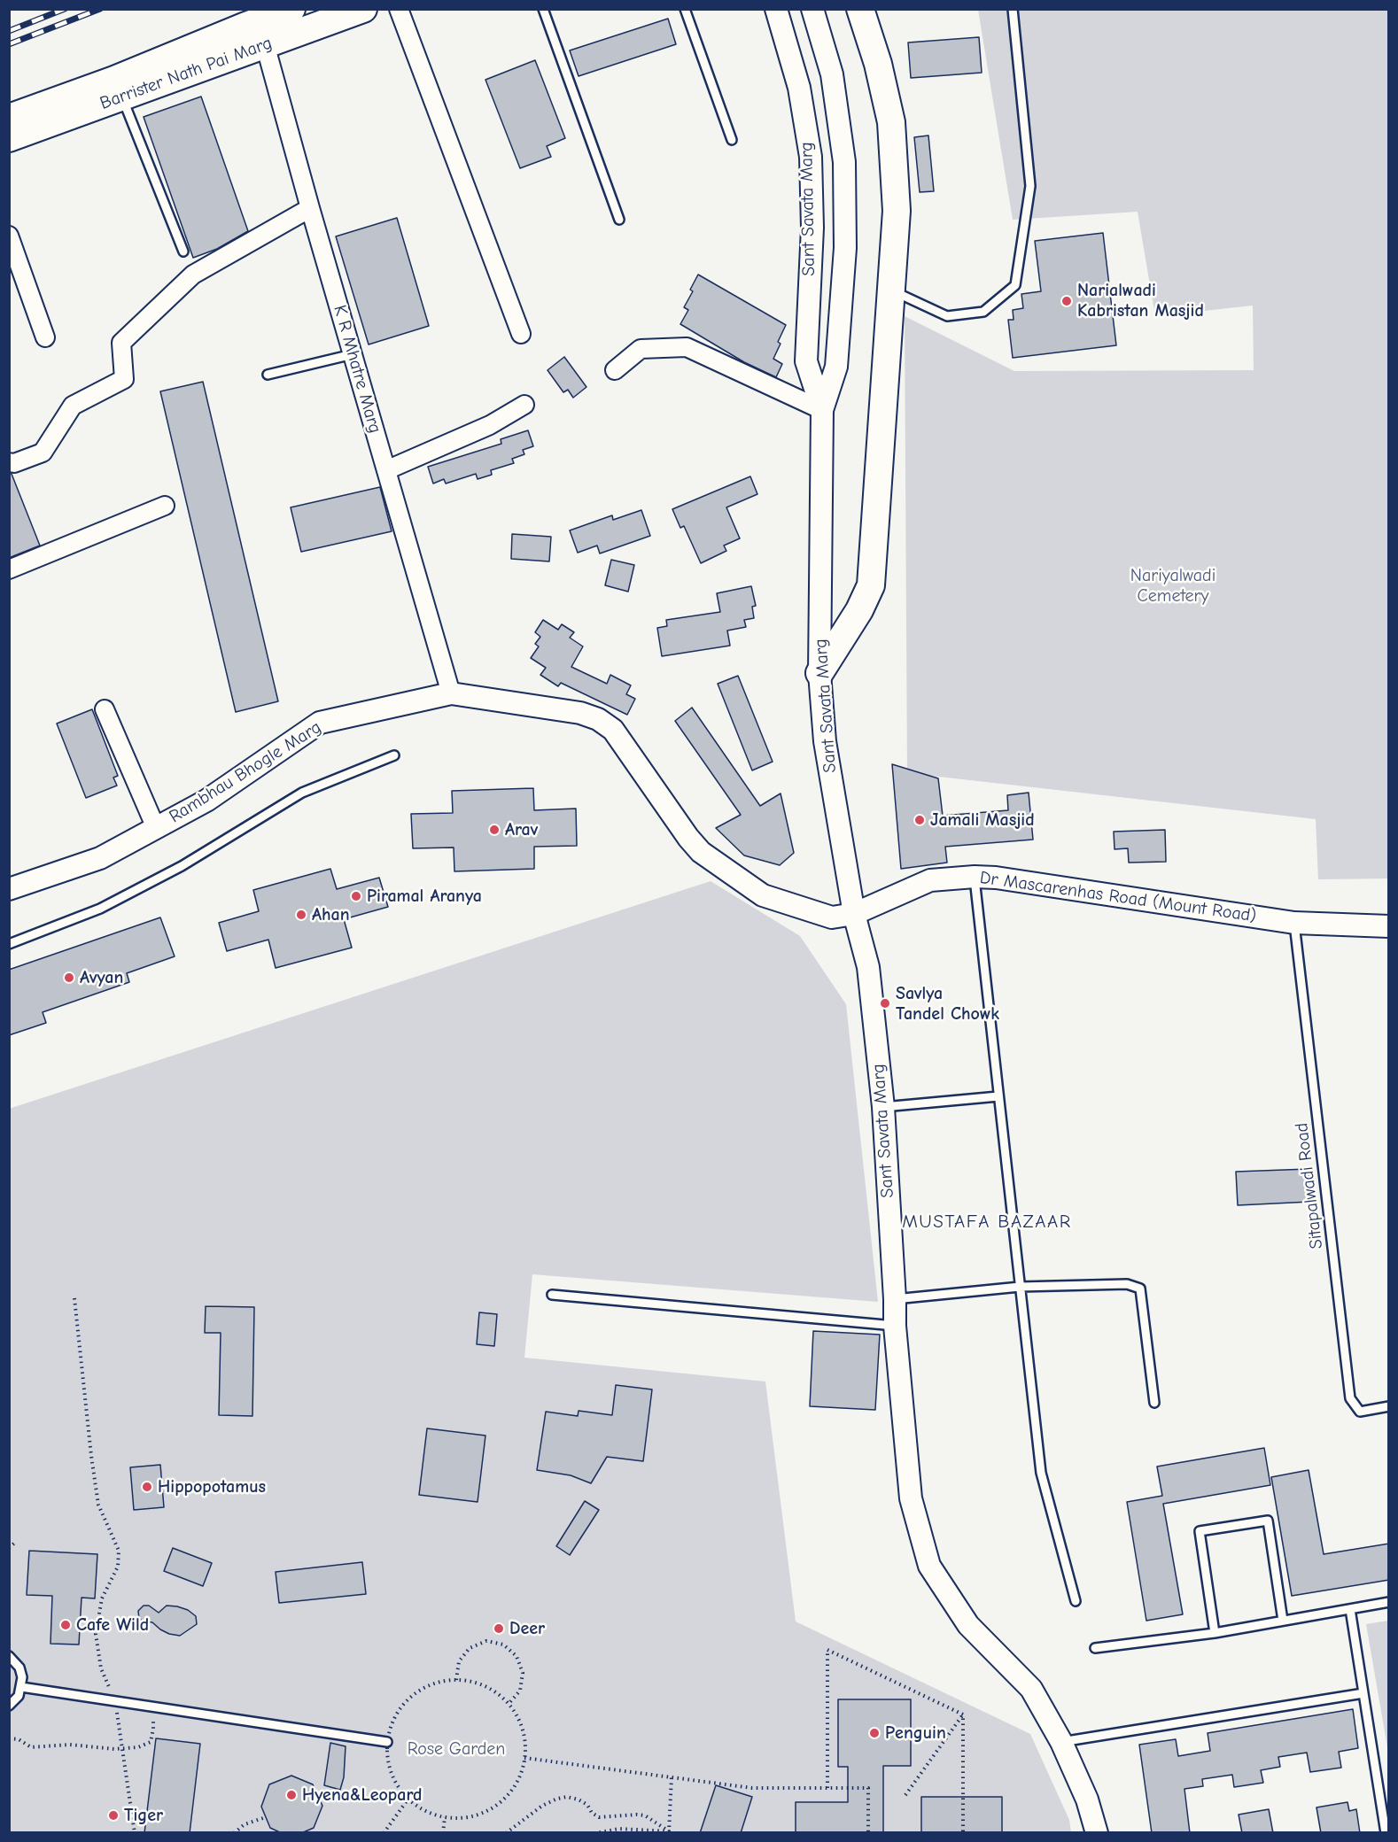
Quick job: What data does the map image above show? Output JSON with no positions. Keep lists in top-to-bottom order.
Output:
{
  "streets": {
    "main road": ["Barrister Nath Pai Marg"],
    "street": [
      "Sant Savata Marg",
      "K R Mhatre Marg",
      "Rambhau Bhogle Marg",
      "Dr Mascarenhas Road (Mount Road)"
    ],
    "lane": ["Sitapalwadi Road"]
  },
  "crossings": [
    ["Barrister Nath Pai Marg", "K R Mhatre Marg"],
    ["Sant Savata Marg", "Rambhau Bhogle Marg"],
    ["Sant Savata Marg", "Dr Mascarenhas Road (Mount Road)"],
    ["K R Mhatre Marg", "Rambhau Bhogle Marg"],
    ["Rambhau Bhogle Marg", "Dr Mascarenhas Road (Mount Road)"],
    ["Dr Mascarenhas Road (Mount Road)", "Sitapalwadi Road"]
  ],
  "districts": ["MUSTAFA BAZAAR"],
  "parks": ["Nariyalwadi Cemetery", "Rose Garden"],
  "places": [
    "Narialwadi Kabristan Masjid",
    "Jamali Masjid",
    "Arav",
    "Piramal Aranya",
    "Ahan",
    "Avyan",
    "Savlya Tandel Chowk",
    "Hippopotamus",
    "Cafe Wild",
    "Deer",
    "Penguin",
    "Hyena&Leopard",
    "Tiger"
  ]
}
